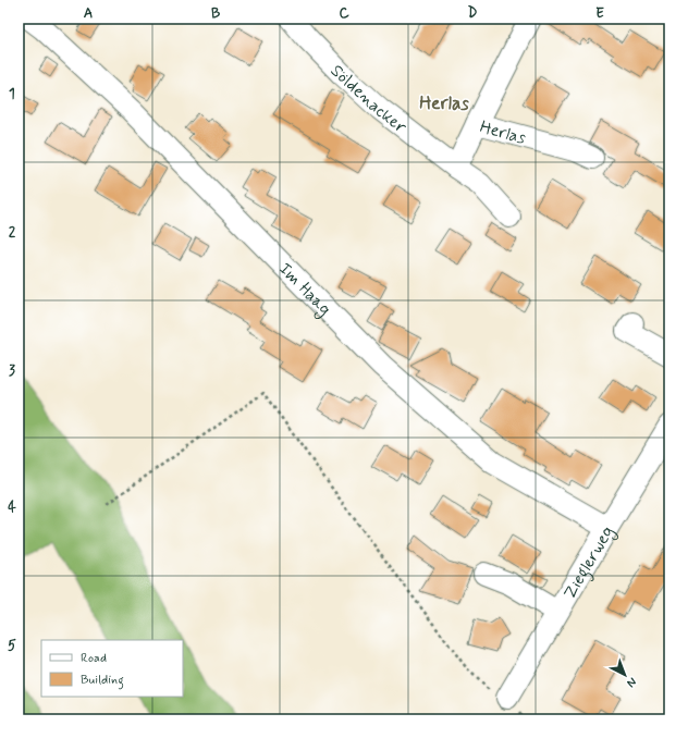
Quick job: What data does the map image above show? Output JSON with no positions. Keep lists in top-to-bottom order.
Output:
{
  "streets": {
    "street": [
      "Söldenacker",
      "Herlas",
      "Im Haag",
      "Zieglerweg"
    ]
  },
  "crossings": [
    ["Im Haag", "Zieglerweg"]
  ],
  "districts": ["Herlas"],
  "legend": ["Road", "Building"],
  "north": "bottom right",
  "grid": {
    "columns": [
      "A",
      "B",
      "C",
      "D",
      "E"
    ],
    "rows": [
      "1",
      "2",
      "3",
      "4",
      "5"
    ]
  }
}
